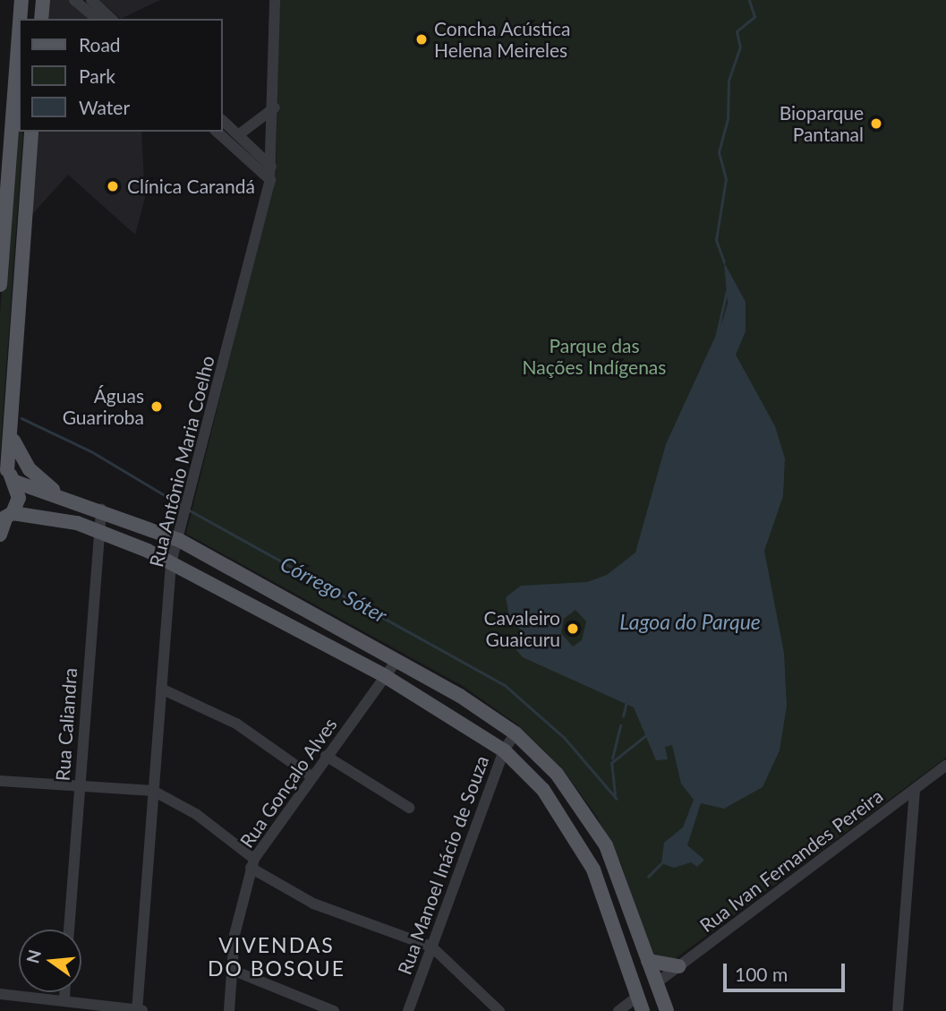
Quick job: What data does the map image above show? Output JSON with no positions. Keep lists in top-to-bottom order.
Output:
{
  "streets": {
    "street": [
      "Rua Antônio Maria Coelho",
      "Rua Caliandra",
      "Rua Gonçalo Alves",
      "Rua Ivan Fernandes Pereira",
      "Rua Manoel Inácio de Souza"
    ]
  },
  "districts": ["VIVENDAS DO BOSQUE"],
  "water": ["Córrego Sóter", "Lagoa do Parque"],
  "parks": ["Parque das Nações Indígenas"],
  "places": [
    "Concha Acústica Helena Meireles",
    "Bioparque Pantanal",
    "Clínica Carandá",
    "Águas Guariroba",
    "Cavaleiro Guaicuru"
  ],
  "legend": ["Road", "Park", "Water"],
  "scale_bar": "100 m",
  "north": "left"
}
